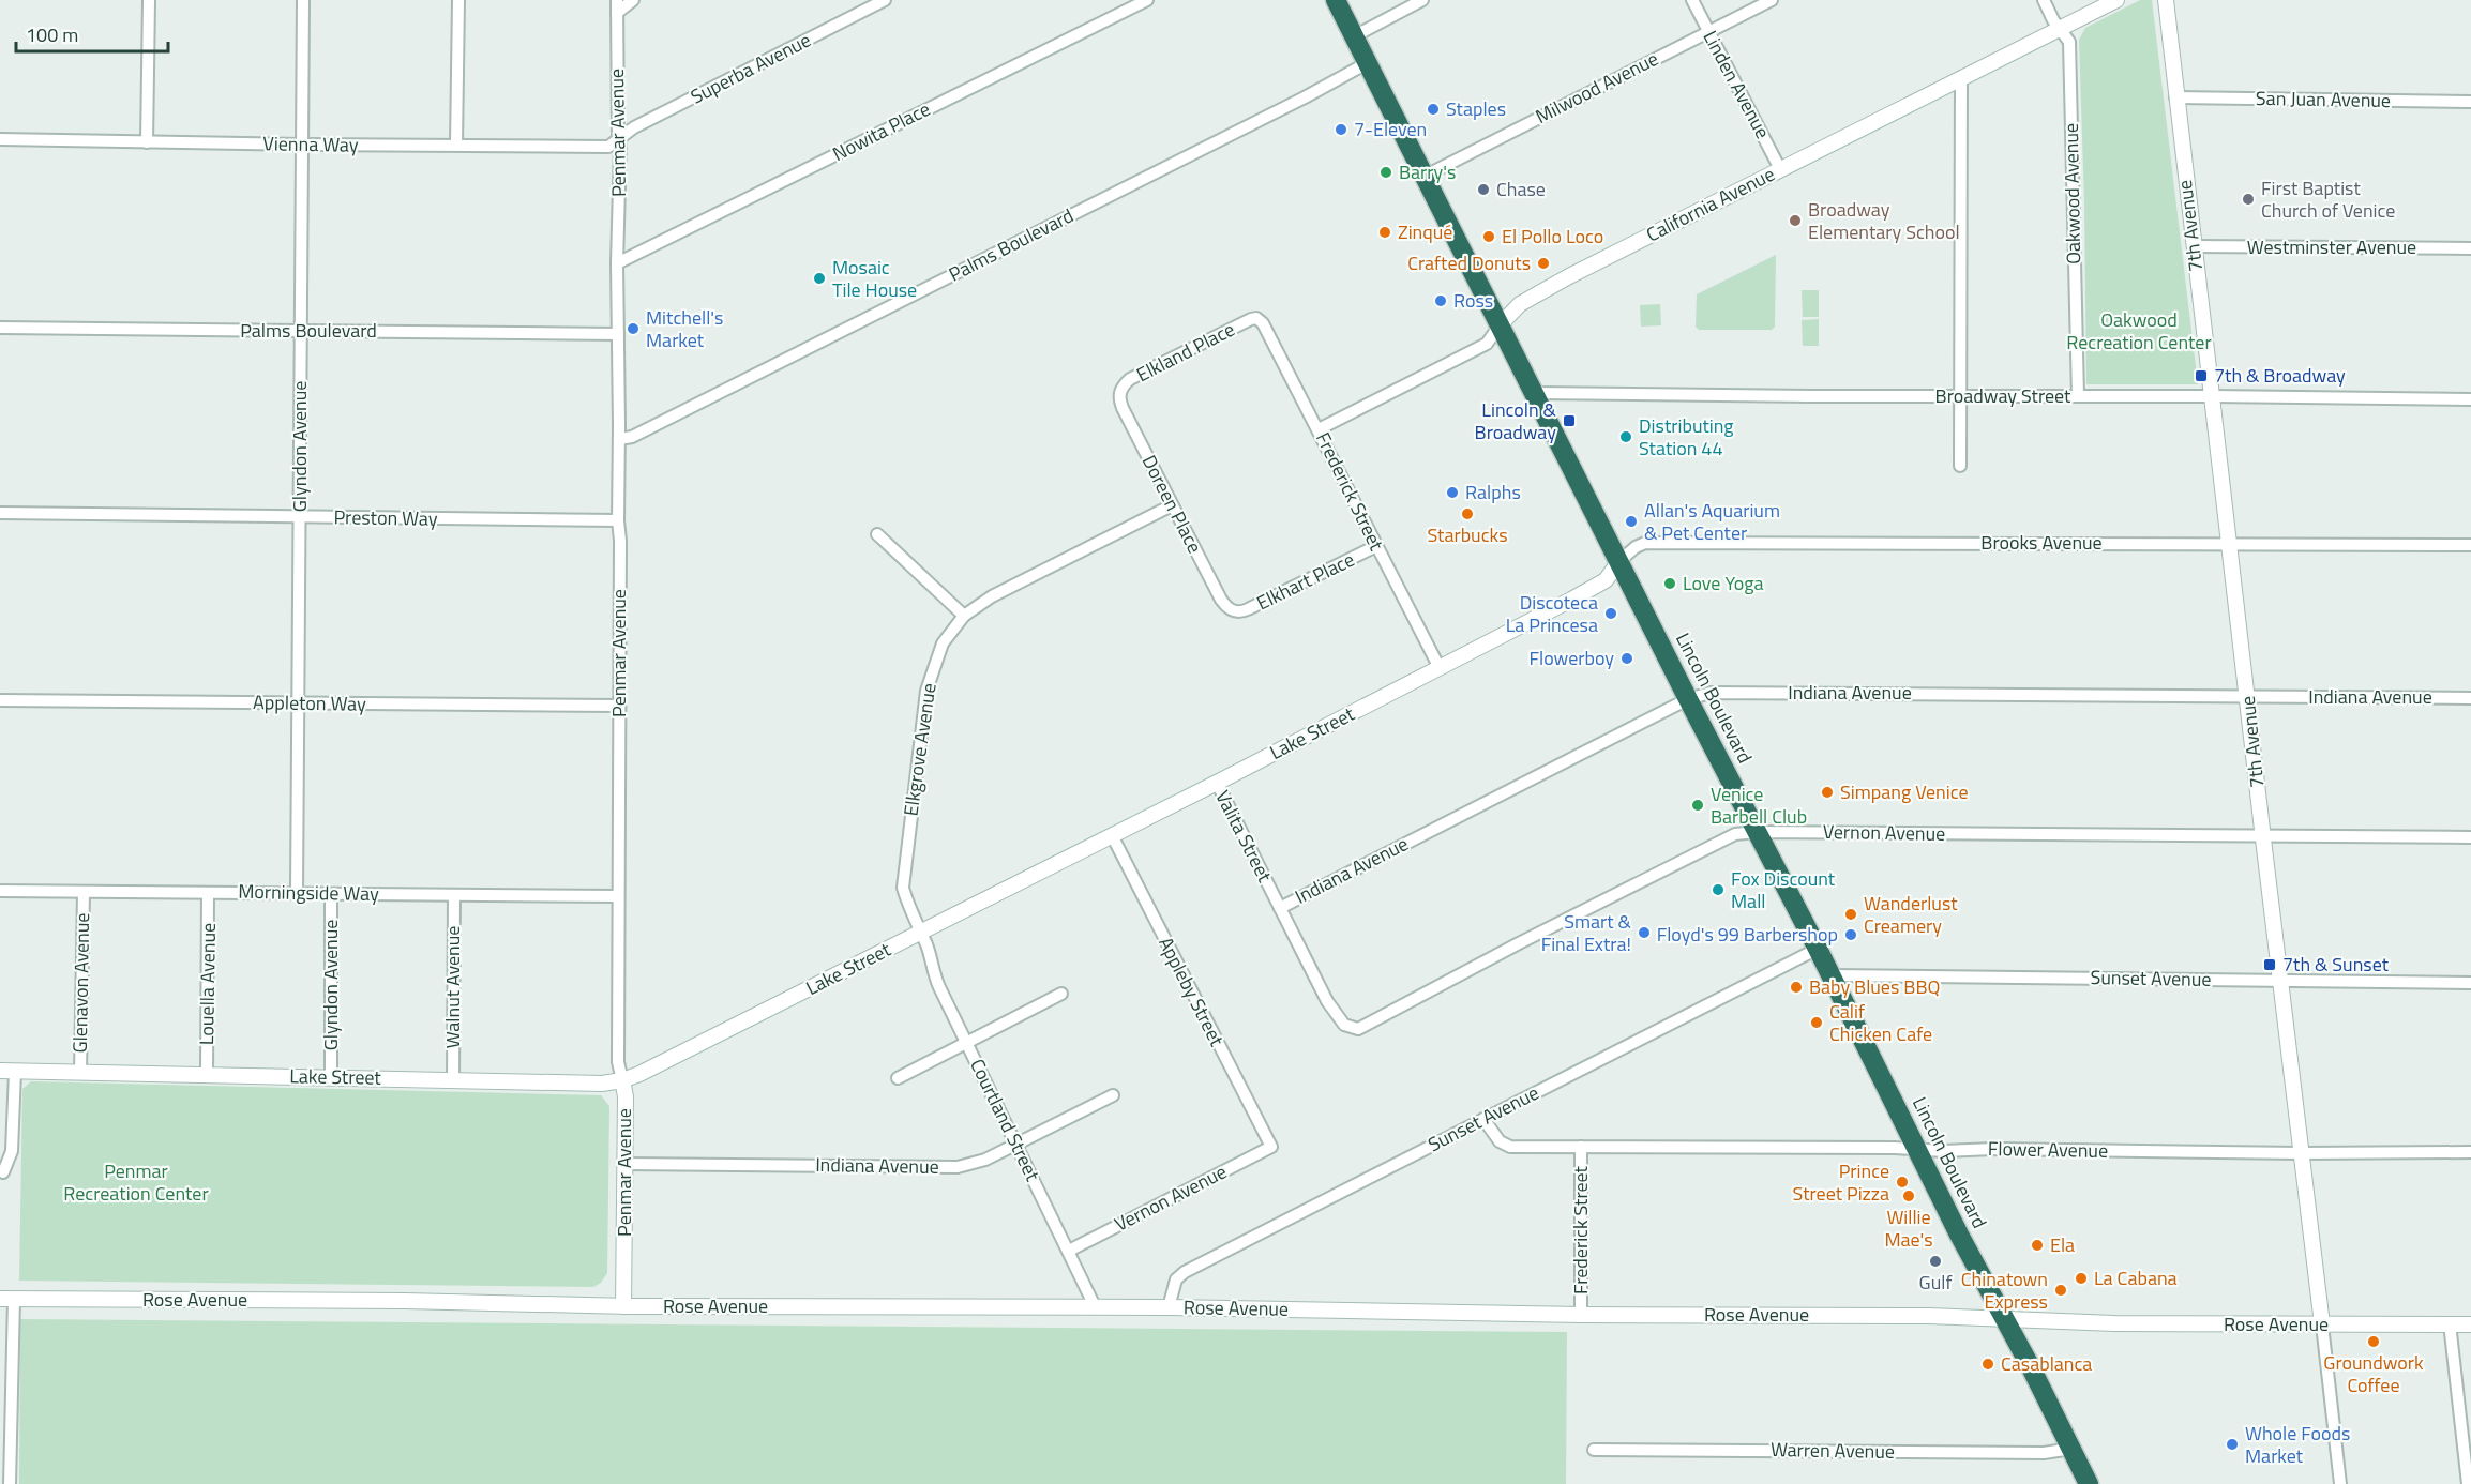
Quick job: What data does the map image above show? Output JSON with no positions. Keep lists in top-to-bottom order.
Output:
{
  "streets": {
    "highway": ["Lincoln Boulevard"],
    "street": [
      "Superba Avenue",
      "Linden Avenue",
      "Milwood Avenue",
      "San Juan Avenue",
      "Nowita Place",
      "Penmar Avenue",
      "Vienna Way",
      "Oakwood Avenue",
      "California Avenue",
      "7th Avenue",
      "Palms Boulevard",
      "Westminster Avenue",
      "Elkland Place",
      "Broadway Street",
      "Glyndon Avenue",
      "Frederick Street",
      "Doreen Place",
      "Preston Way",
      "Brooks Avenue",
      "Elkhart Place",
      "Indiana Avenue",
      "Appleton Way",
      "Lake Street",
      "Elkgrove Avenue",
      "Vernon Avenue",
      "Valita Street",
      "Morningside Way",
      "Sunset Avenue",
      "Glenavon Avenue",
      "Louella Avenue",
      "Walnut Avenue",
      "Appleby Street",
      "Courtland Street",
      "Flower Avenue",
      "Rose Avenue",
      "Warren Avenue"
    ]
  },
  "crossings": [
    ["Superba Avenue", "Penmar Avenue"],
    ["Superba Avenue", "Vienna Way"],
    ["Linden Avenue", "Milwood Avenue"],
    ["Linden Avenue", "California Avenue"],
    ["Milwood Avenue", "Lincoln Boulevard"],
    ["San Juan Avenue", "7th Avenue"],
    ["Nowita Place", "Penmar Avenue"],
    ["Penmar Avenue", "Vienna Way"],
    ["Penmar Avenue", "Palms Boulevard"],
    ["Penmar Avenue", "Preston Way"],
    ["Penmar Avenue", "Indiana Avenue"],
    ["Penmar Avenue", "Appleton Way"],
    ["Penmar Avenue", "Lake Street"],
    ["Penmar Avenue", "Morningside Way"],
    ["Penmar Avenue", "Rose Avenue"],
    ["Vienna Way", "Glyndon Avenue"],
    ["Oakwood Avenue", "California Avenue"],
    ["Oakwood Avenue", "Broadway Street"],
    ["California Avenue", "Frederick Street"],
    ["California Avenue", "Lincoln Boulevard"],
    ["7th Avenue", "Westminster Avenue"],
    ["7th Avenue", "Broadway Street"],
    ["7th Avenue", "Brooks Avenue"],
    ["7th Avenue", "Indiana Avenue"],
    ["7th Avenue", "Vernon Avenue"],
    ["7th Avenue", "Sunset Avenue"],
    ["7th Avenue", "Flower Avenue"],
    ["7th Avenue", "Rose Avenue"],
    ["Palms Boulevard", "Glyndon Avenue"],
    ["Palms Boulevard", "Lincoln Boulevard"],
    ["Elkland Place", "Frederick Street"],
    ["Elkland Place", "Doreen Place"],
    ["Broadway Street", "Lincoln Boulevard"],
    ["Glyndon Avenue", "Preston Way"],
    ["Glyndon Avenue", "Appleton Way"],
    ["Glyndon Avenue", "Lake Street"],
    ["Glyndon Avenue", "Morningside Way"],
    ["Frederick Street", "Elkhart Place"],
    ["Frederick Street", "Lake Street"],
    ["Frederick Street", "Flower Avenue"],
    ["Frederick Street", "Rose Avenue"],
    ["Doreen Place", "Elkhart Place"],
    ["Doreen Place", "Elkgrove Avenue"],
    ["Brooks Avenue", "Lincoln Boulevard"],
    ["Brooks Avenue", "Lake Street"],
    ["Indiana Avenue", "Lincoln Boulevard"],
    ["Indiana Avenue", "Valita Street"],
    ["Indiana Avenue", "Courtland Street"],
    ["Lincoln Boulevard", "Lake Street"],
    ["Lincoln Boulevard", "Vernon Avenue"],
    ["Lincoln Boulevard", "Sunset Avenue"],
    ["Lincoln Boulevard", "Flower Avenue"],
    ["Lincoln Boulevard", "Rose Avenue"],
    ["Lincoln Boulevard", "Warren Avenue"],
    ["Lake Street", "Elkgrove Avenue"],
    ["Lake Street", "Valita Street"],
    ["Lake Street", "Glenavon Avenue"],
    ["Lake Street", "Louella Avenue"],
    ["Lake Street", "Walnut Avenue"],
    ["Lake Street", "Appleby Street"],
    ["Lake Street", "Courtland Street"],
    ["Elkgrove Avenue", "Courtland Street"],
    ["Vernon Avenue", "Valita Street"],
    ["Vernon Avenue", "Appleby Street"],
    ["Vernon Avenue", "Courtland Street"],
    ["Morningside Way", "Glenavon Avenue"],
    ["Morningside Way", "Louella Avenue"],
    ["Morningside Way", "Walnut Avenue"],
    ["Sunset Avenue", "Flower Avenue"],
    ["Sunset Avenue", "Rose Avenue"],
    ["Courtland Street", "Rose Avenue"]
  ],
  "parks": ["Oakwood Recreation Center", "Penmar Recreation Center"],
  "places": {
    "other": [
      "Staples",
      "7-Eleven",
      "Barry's",
      "Chase",
      "First Baptist Church of Venice",
      "Broadway Elementary School",
      "Zinqué",
      "El Pollo Loco",
      "Crafted Donuts",
      "Mosaic Tile House",
      "Ross",
      "Mitchell's Market",
      "Distributing Station 44",
      "Ralphs",
      "Starbucks",
      "Allan's Aquarium & Pet Center",
      "Love Yoga",
      "Discoteca La Princesa",
      "Flowerboy",
      "Simpang Venice",
      "Venice Barbell Club",
      "Fox Discount Mall",
      "Wanderlust Creamery",
      "Smart & Final Extra!",
      "Floyd's 99 Barbershop",
      "Baby Blues BBQ",
      "Calif Chicken Cafe",
      "Prince Street Pizza",
      "Willie Mae's",
      "Ela",
      "Gulf",
      "La Cabana",
      "Chinatown Express",
      "Groundwork Coffee",
      "Casablanca",
      "Whole Foods Market"
    ],
    "transit": ["7th & Broadway", "Lincoln & Broadway", "7th & Sunset"]
  },
  "scale_bar": "100 m"
}
